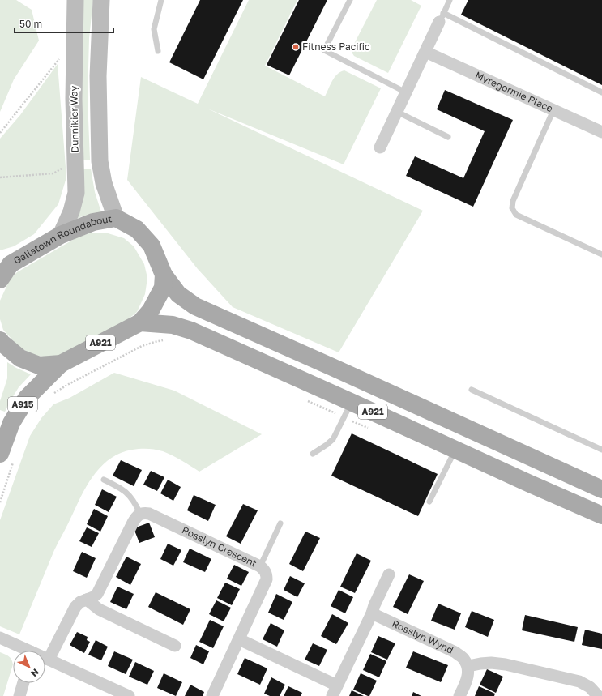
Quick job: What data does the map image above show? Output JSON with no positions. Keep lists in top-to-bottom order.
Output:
{
  "streets": {
    "main road": [
      "Dunnikier Way",
      "Gallatown Roundabout",
      "A921",
      "A915"
    ],
    "street": ["Myregormie Place", "Rosslyn Crescent", "Rosslyn Wynd"]
  },
  "crossings": [
    ["Dunnikier Way", "Gallatown Roundabout"],
    ["Gallatown Roundabout", "A921"],
    ["A921", "A915"]
  ],
  "places": ["Fitness Pacific"],
  "scale_bar": "50 m",
  "north": "bottom right"
}
